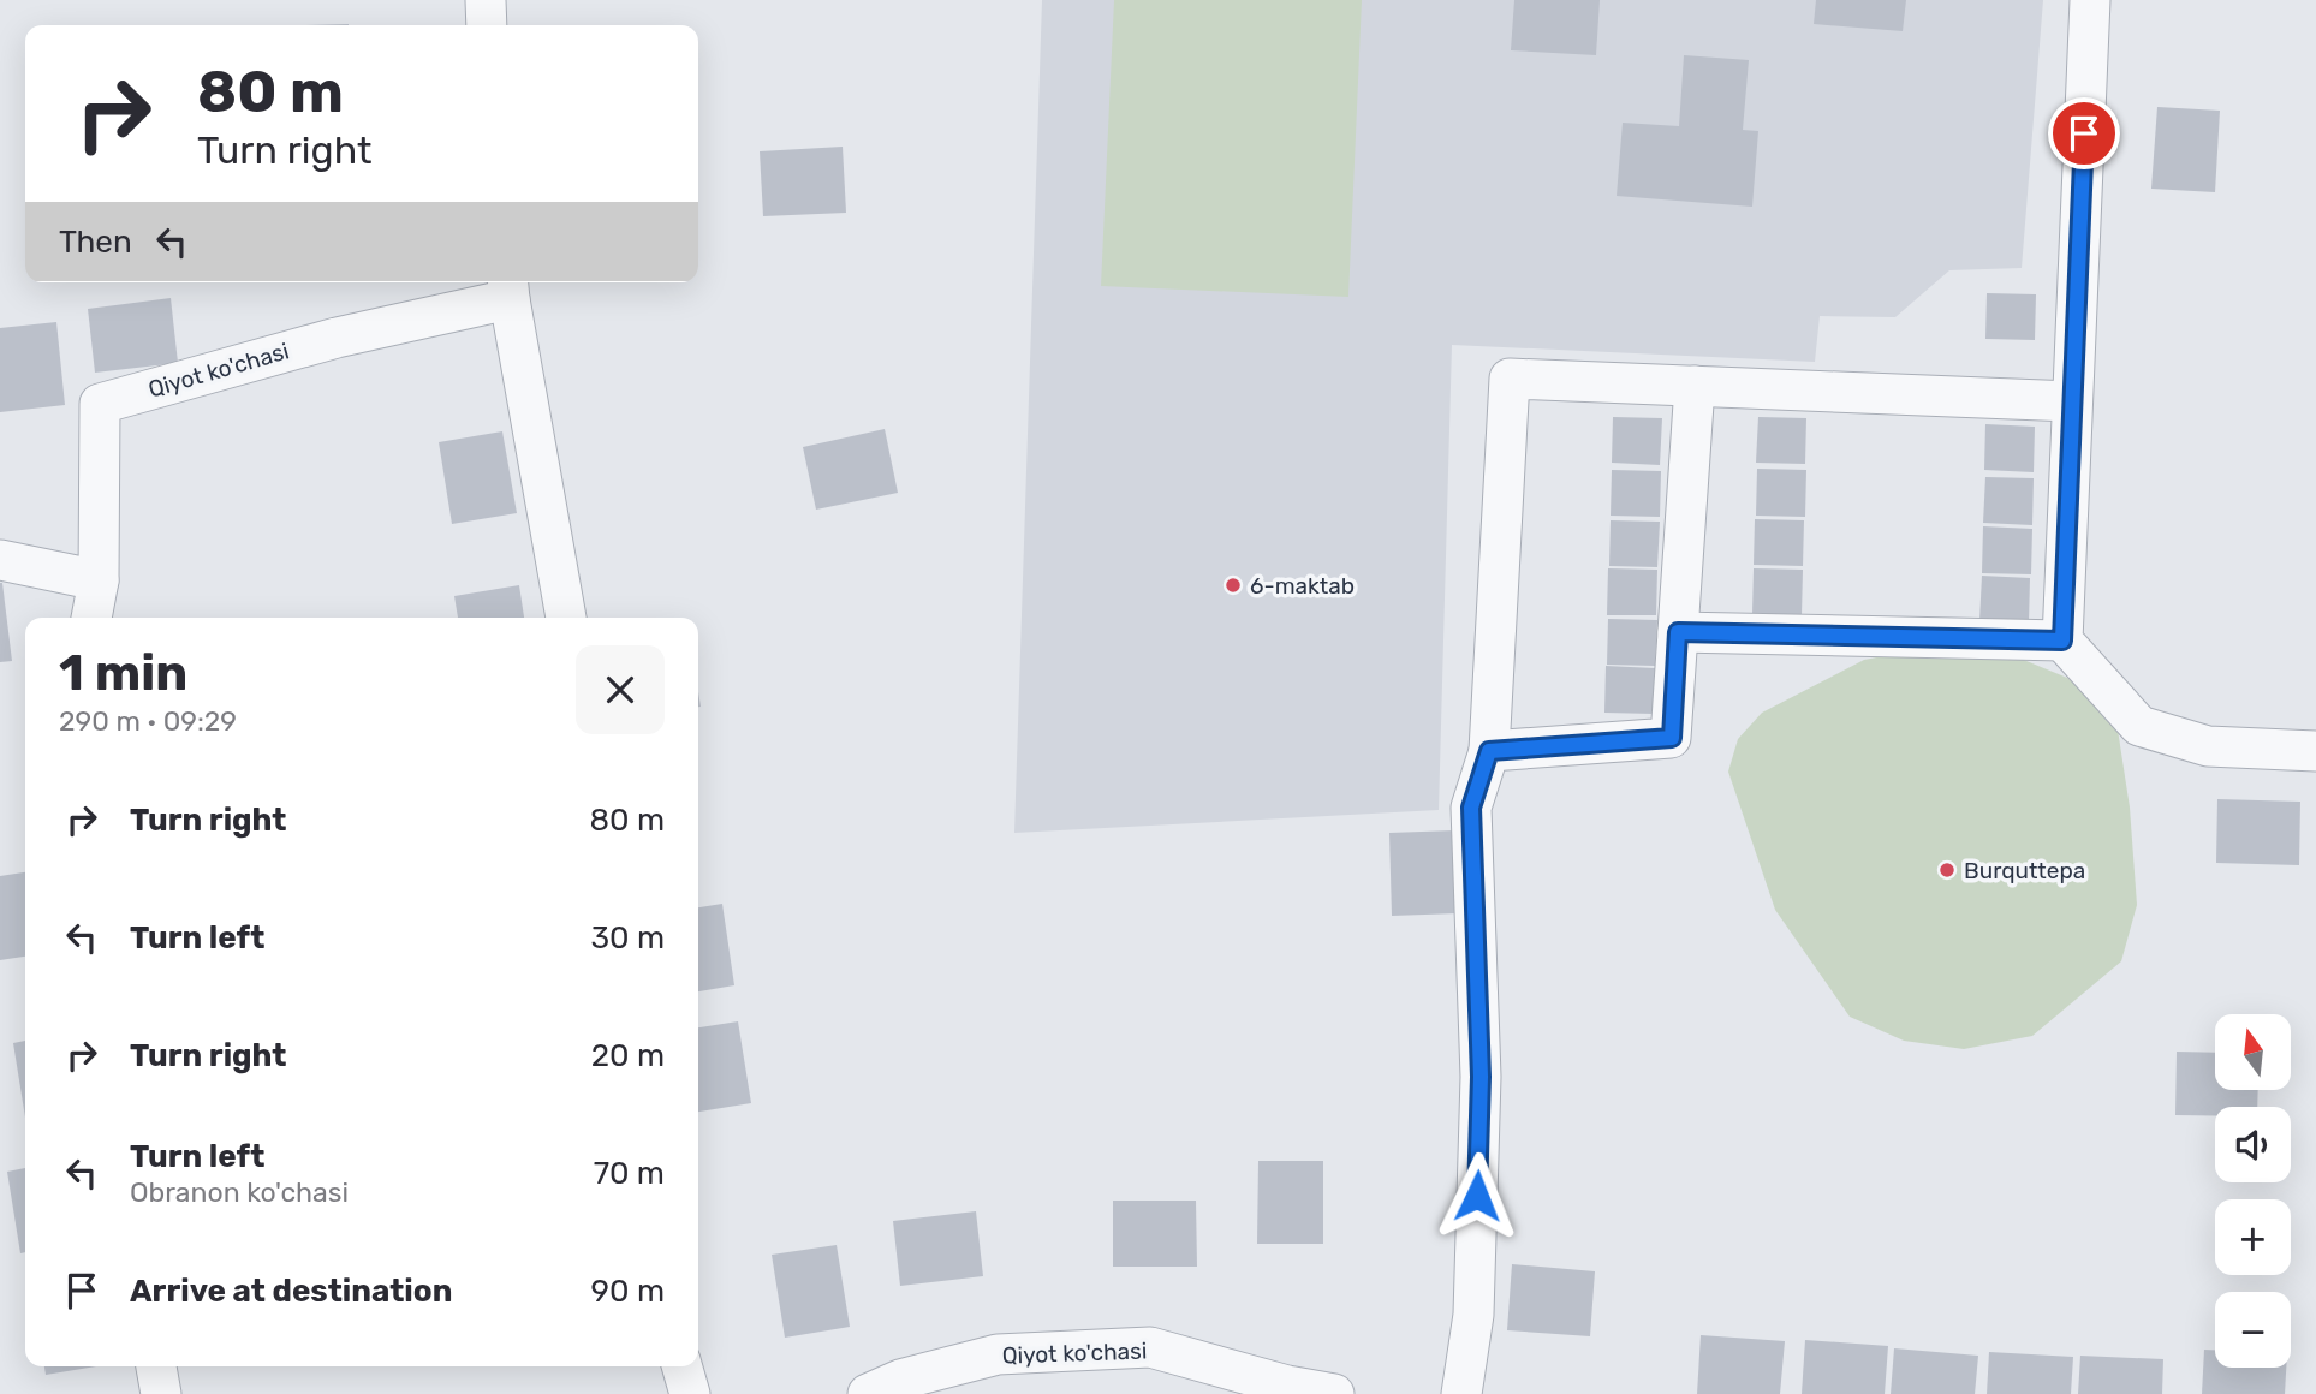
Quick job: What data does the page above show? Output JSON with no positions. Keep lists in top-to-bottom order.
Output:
{
  "streets": {
    "street": ["Qiyot ko'chasi"]
  },
  "places": ["6-maktab", "Burquttepa"],
  "north": "top",
  "page": {
    "turn": ["80 m", "Turn right"],
    "then": "Then",
    "heading": ["1 min", "290 m · 09:29"],
    "list": [
      {
        "name": "Turn right",
        "value": "80 m"
      },
      {
        "name": "Turn left",
        "value": "30 m"
      },
      {
        "name": "Turn right",
        "value": "20 m"
      },
      {
        "name": "Turn left",
        "note": "Obranon ko'chasi",
        "value": "70 m"
      },
      {
        "name": "Arrive at destination",
        "value": "90 m"
      }
    ],
    "map_buttons": ["+", "−"]
  }
}
